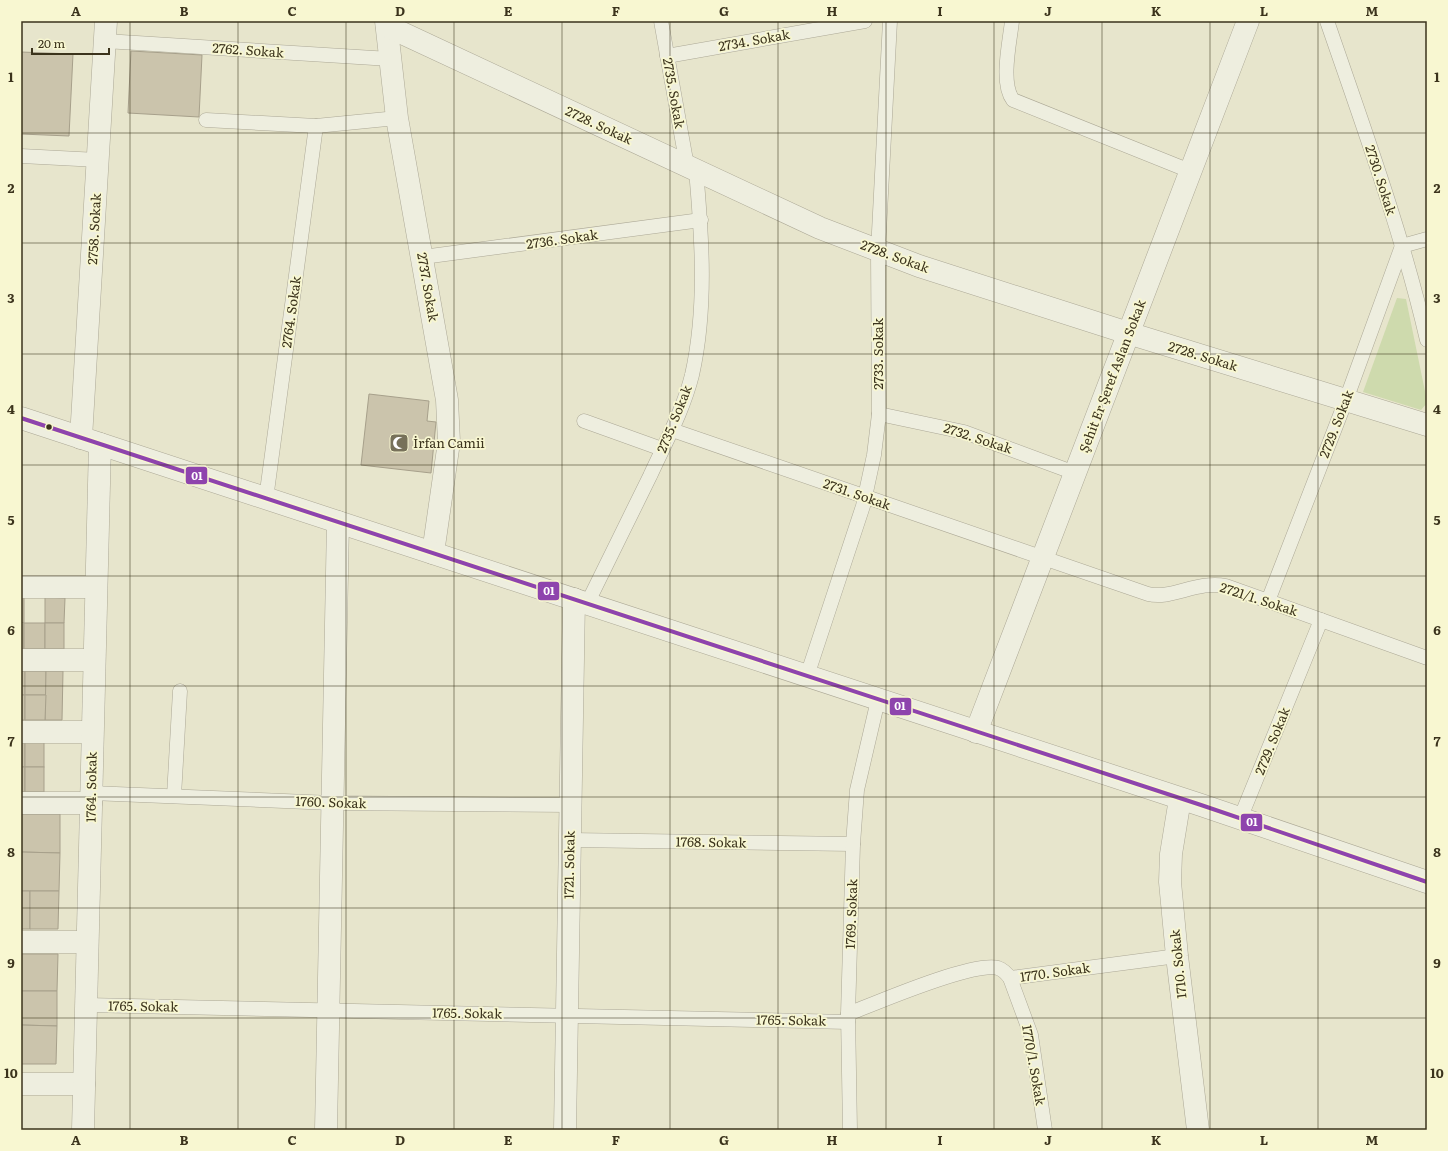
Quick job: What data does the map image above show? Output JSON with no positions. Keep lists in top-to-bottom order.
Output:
{
  "streets": {
    "street": [
      "2728. Sokak",
      "2758. Sokak",
      "2737. Sokak",
      "Şehit Er Şeref Aslan Sokak",
      "1764. Sokak",
      "1760. Sokak",
      "1721. Sokak",
      "1710. Sokak"
    ],
    "lane": [
      "2734. Sokak",
      "2762. Sokak",
      "2735. Sokak",
      "2730. Sokak",
      "2736. Sokak",
      "2764. Sokak",
      "2733. Sokak",
      "2729. Sokak",
      "2732. Sokak",
      "2731. Sokak",
      "2721/1. Sokak",
      "1768. Sokak",
      "1769. Sokak",
      "1770. Sokak",
      "1765. Sokak",
      "1770/1. Sokak"
    ]
  },
  "crossings": [
    ["2734. Sokak", "2735. Sokak"],
    ["2762. Sokak", "2758. Sokak"],
    ["2762. Sokak", "2737. Sokak"],
    ["2735. Sokak", "2728. Sokak"],
    ["2735. Sokak", "2736. Sokak"],
    ["2735. Sokak", "2731. Sokak"],
    ["2735. Sokak", "1721. Sokak"],
    ["2728. Sokak", "2737. Sokak"],
    ["2728. Sokak", "2733. Sokak"],
    ["2728. Sokak", "Şehit Er Şeref Aslan Sokak"],
    ["2728. Sokak", "2729. Sokak"],
    ["2730. Sokak", "2729. Sokak"],
    ["2758. Sokak", "1764. Sokak"],
    ["2736. Sokak", "2737. Sokak"],
    ["2733. Sokak", "2732. Sokak"],
    ["2733. Sokak", "2731. Sokak"],
    ["Şehit Er Şeref Aslan Sokak", "2732. Sokak"],
    ["Şehit Er Şeref Aslan Sokak", "2731. Sokak"],
    ["Şehit Er Şeref Aslan Sokak", "2721/1. Sokak"],
    ["2729. Sokak", "2721/1. Sokak"],
    ["2731. Sokak", "2721/1. Sokak"],
    ["1764. Sokak", "1760. Sokak"],
    ["1764. Sokak", "1765. Sokak"],
    ["1760. Sokak", "1721. Sokak"],
    ["1768. Sokak", "1721. Sokak"],
    ["1768. Sokak", "1769. Sokak"],
    ["1721. Sokak", "1765. Sokak"],
    ["1769. Sokak", "1770. Sokak"],
    ["1769. Sokak", "1765. Sokak"],
    ["1710. Sokak", "1770. Sokak"],
    ["1770. Sokak", "1765. Sokak"],
    ["1770. Sokak", "1770/1. Sokak"]
  ],
  "places": {
    "mosque": ["İrfan Camii"]
  },
  "lines": ["transit line 01"],
  "scale_bar": "20 m",
  "grid": {
    "columns": [
      "A",
      "B",
      "C",
      "D",
      "E",
      "F",
      "G",
      "H",
      "I",
      "J",
      "K",
      "L",
      "M"
    ],
    "rows": [
      "1",
      "2",
      "3",
      "4",
      "5",
      "6",
      "7",
      "8",
      "9",
      "10"
    ]
  }
}
